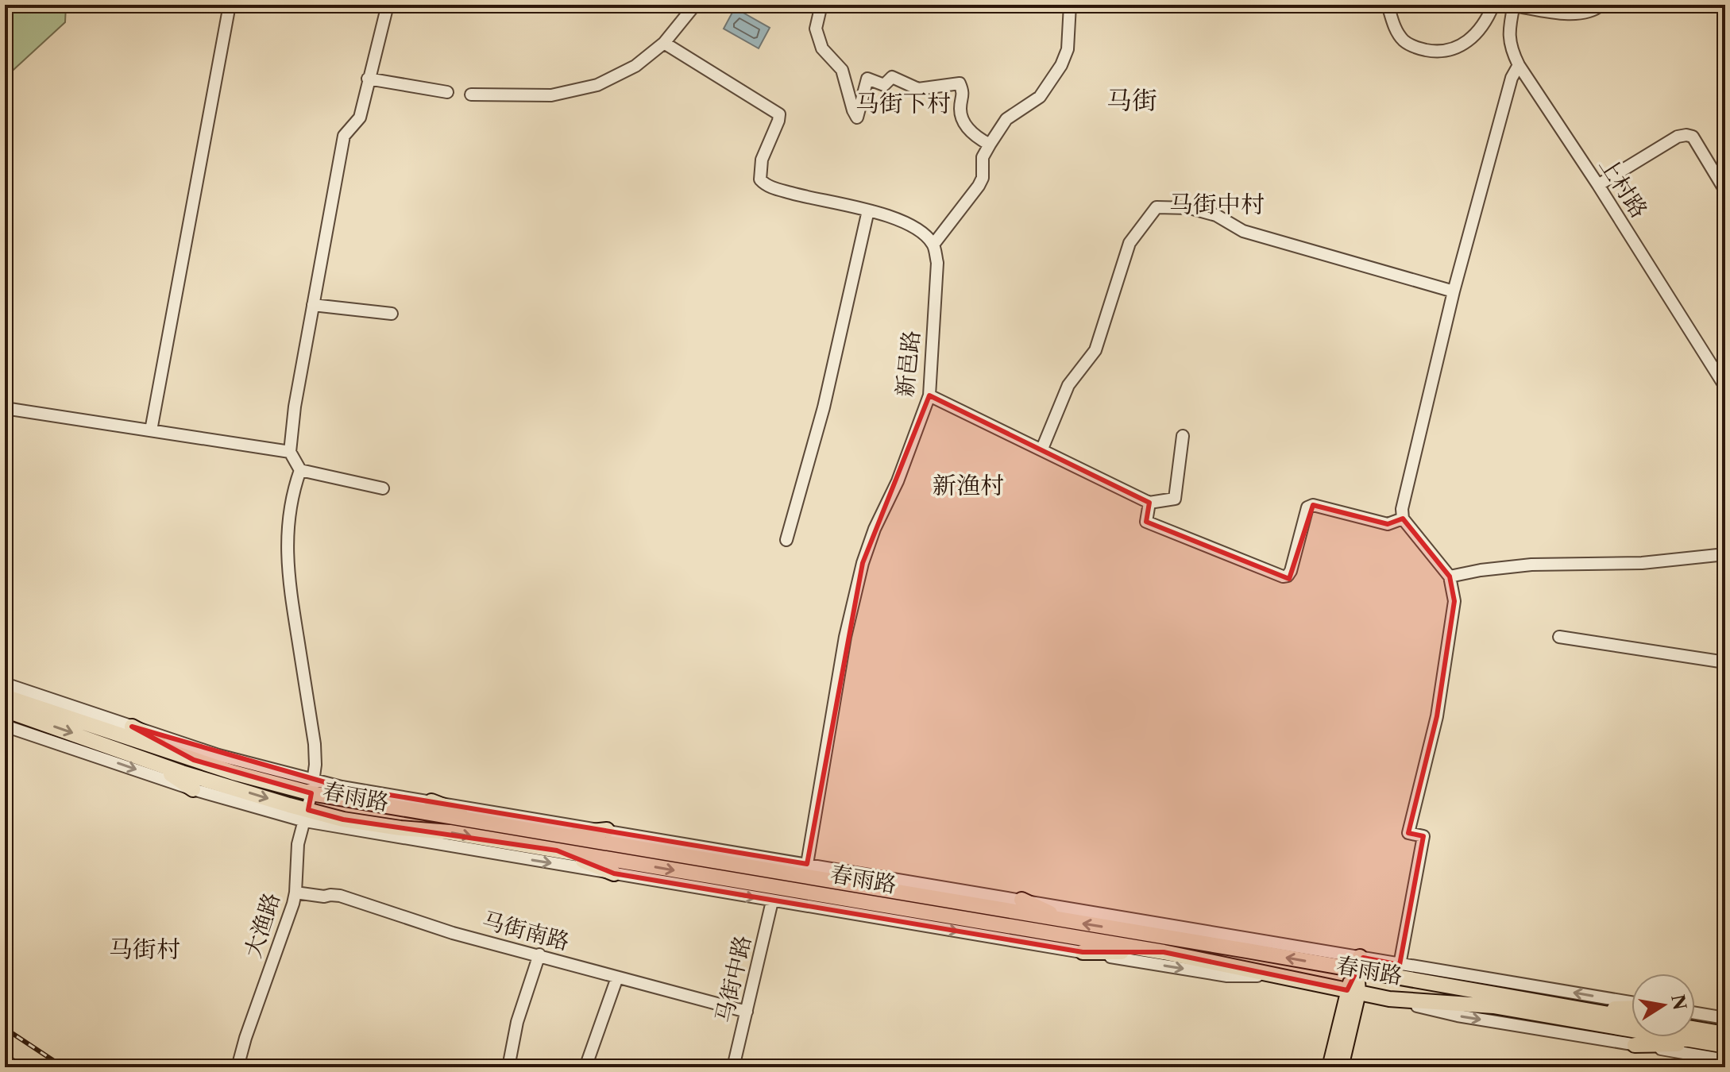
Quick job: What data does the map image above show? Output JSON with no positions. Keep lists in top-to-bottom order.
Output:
{
  "streets": {
    "main road": ["春雨路"],
    "street": [
      "上村路",
      "新邑路",
      "大渔路",
      "马街南路",
      "马街中路"
    ]
  },
  "crossings": [
    ["春雨路", "大渔路"],
    ["大渔路", "马街南路"],
    ["马街南路", "马街中路"]
  ],
  "districts": [
    "马街",
    "马街下村",
    "马街中村",
    "新渔村",
    "马街村"
  ],
  "north": "right"
}
